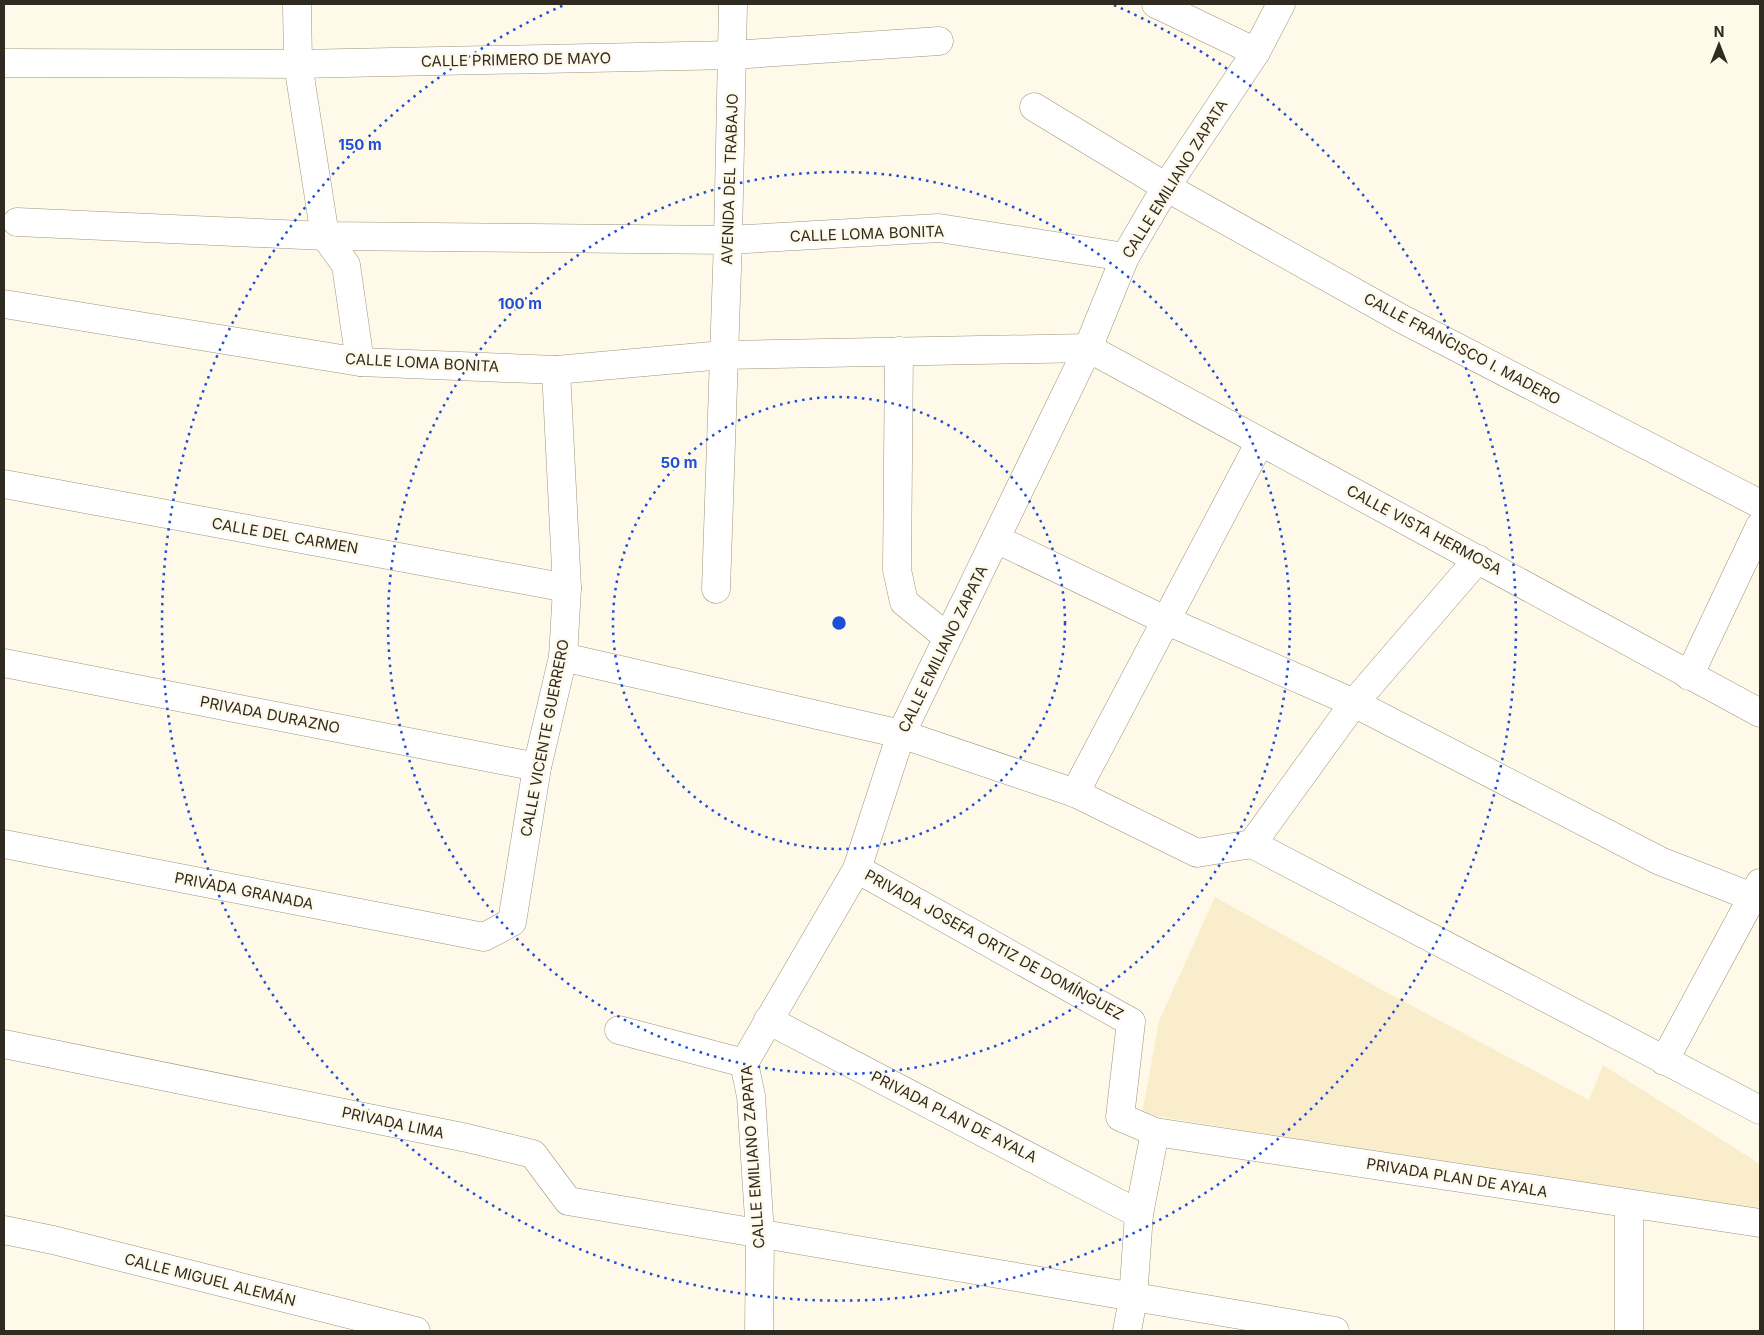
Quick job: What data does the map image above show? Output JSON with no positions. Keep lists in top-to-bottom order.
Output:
{
  "streets": {
    "street": [
      "CALLE PRIMERO DE MAYO",
      "AVENIDA DEL TRABAJO",
      "CALLE EMILIANO ZAPATA",
      "CALLE LOMA BONITA",
      "CALLE FRANCISCO I. MADERO",
      "CALLE VISTA HERMOSA",
      "CALLE DEL CARMEN",
      "PRIVADA DURAZNO",
      "CALLE VICENTE GUERRERO",
      "PRIVADA GRANADA",
      "PRIVADA JOSEFA ORTIZ DE DOMÍNGUEZ",
      "PRIVADA PLAN DE AYALA",
      "PRIVADA LIMA",
      "CALLE MIGUEL ALEMÁN"
    ]
  },
  "crossings": [
    ["CALLE PRIMERO DE MAYO", "AVENIDA DEL TRABAJO"],
    ["AVENIDA DEL TRABAJO", "CALLE LOMA BONITA"],
    ["CALLE EMILIANO ZAPATA", "CALLE LOMA BONITA"],
    ["CALLE EMILIANO ZAPATA", "CALLE FRANCISCO I. MADERO"],
    ["CALLE EMILIANO ZAPATA", "CALLE VISTA HERMOSA"],
    ["CALLE EMILIANO ZAPATA", "PRIVADA JOSEFA ORTIZ DE DOMÍNGUEZ"],
    ["CALLE EMILIANO ZAPATA", "PRIVADA PLAN DE AYALA"],
    ["CALLE EMILIANO ZAPATA", "PRIVADA LIMA"],
    ["CALLE LOMA BONITA", "CALLE VISTA HERMOSA"],
    ["CALLE LOMA BONITA", "CALLE VICENTE GUERRERO"],
    ["CALLE DEL CARMEN", "CALLE VICENTE GUERRERO"],
    ["PRIVADA DURAZNO", "CALLE VICENTE GUERRERO"],
    ["CALLE VICENTE GUERRERO", "PRIVADA GRANADA"],
    ["PRIVADA JOSEFA ORTIZ DE DOMÍNGUEZ", "PRIVADA PLAN DE AYALA"]
  ],
  "north": "top",
  "rings": ["150 m", "100 m", "50 m"]
}
